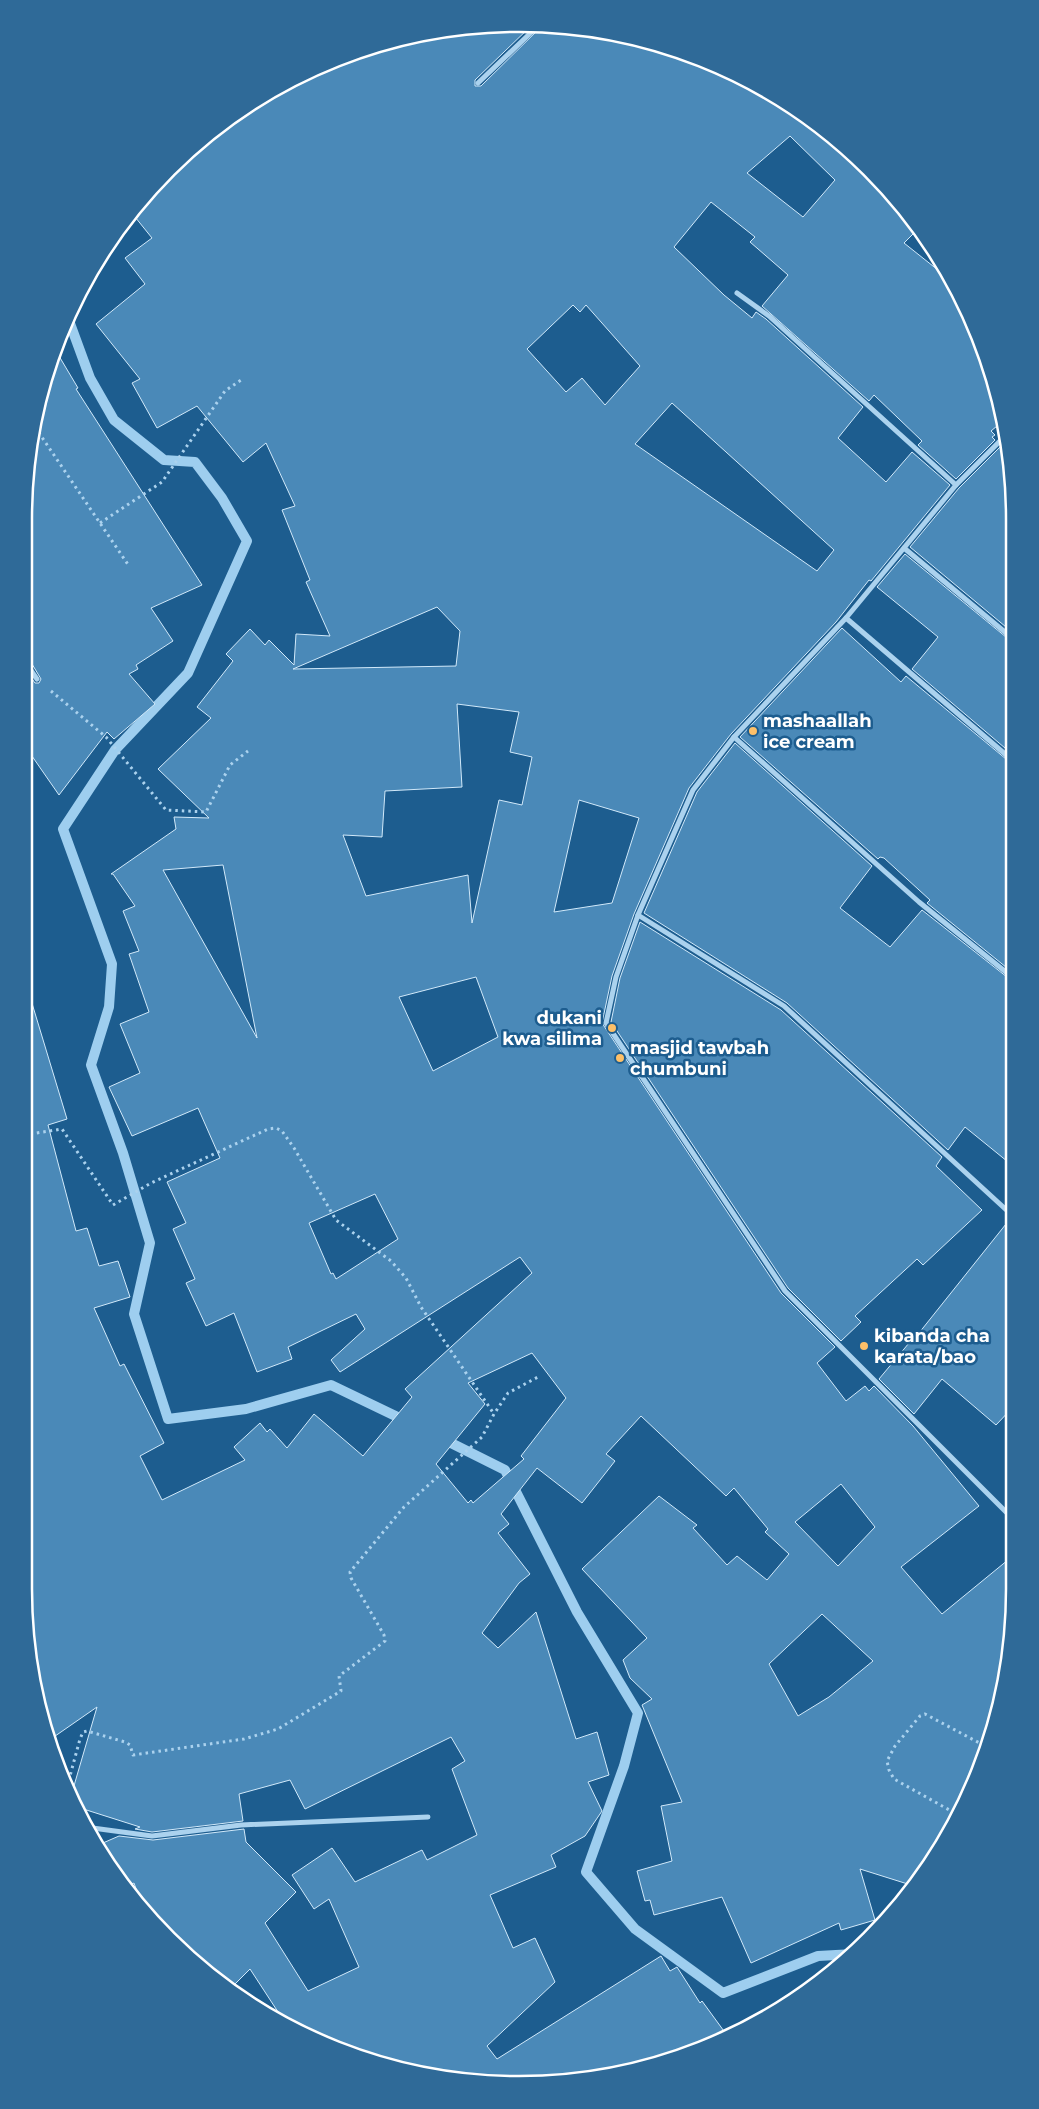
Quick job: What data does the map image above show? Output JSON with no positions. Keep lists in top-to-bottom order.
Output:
{
  "places": [
    "mashaallah ice cream",
    "dukani kwa silima",
    "masjid tawbah chumbuni",
    "kibanda cha karata/bao"
  ]
}
